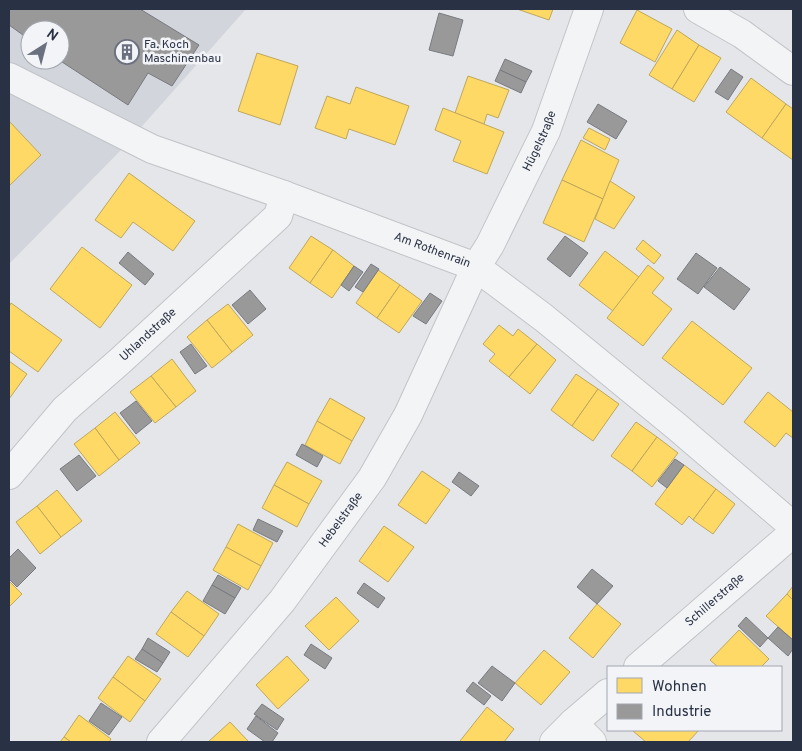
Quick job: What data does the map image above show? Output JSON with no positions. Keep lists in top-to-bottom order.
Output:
{
  "streets": {
    "street": [
      "Hügelstraße",
      "Am Rothenrain",
      "Uhlandstraße",
      "Hebelstraße",
      "Schillerstraße"
    ]
  },
  "crossings": [
    ["Hügelstraße", "Am Rothenrain"],
    ["Hügelstraße", "Hebelstraße"],
    ["Am Rothenrain", "Uhlandstraße"],
    ["Am Rothenrain", "Hebelstraße"]
  ],
  "places": {
    "building": ["Fa. Koch Maschinenbau"]
  },
  "legend": ["Wohnen", "Industrie"],
  "north": "top right"
}
